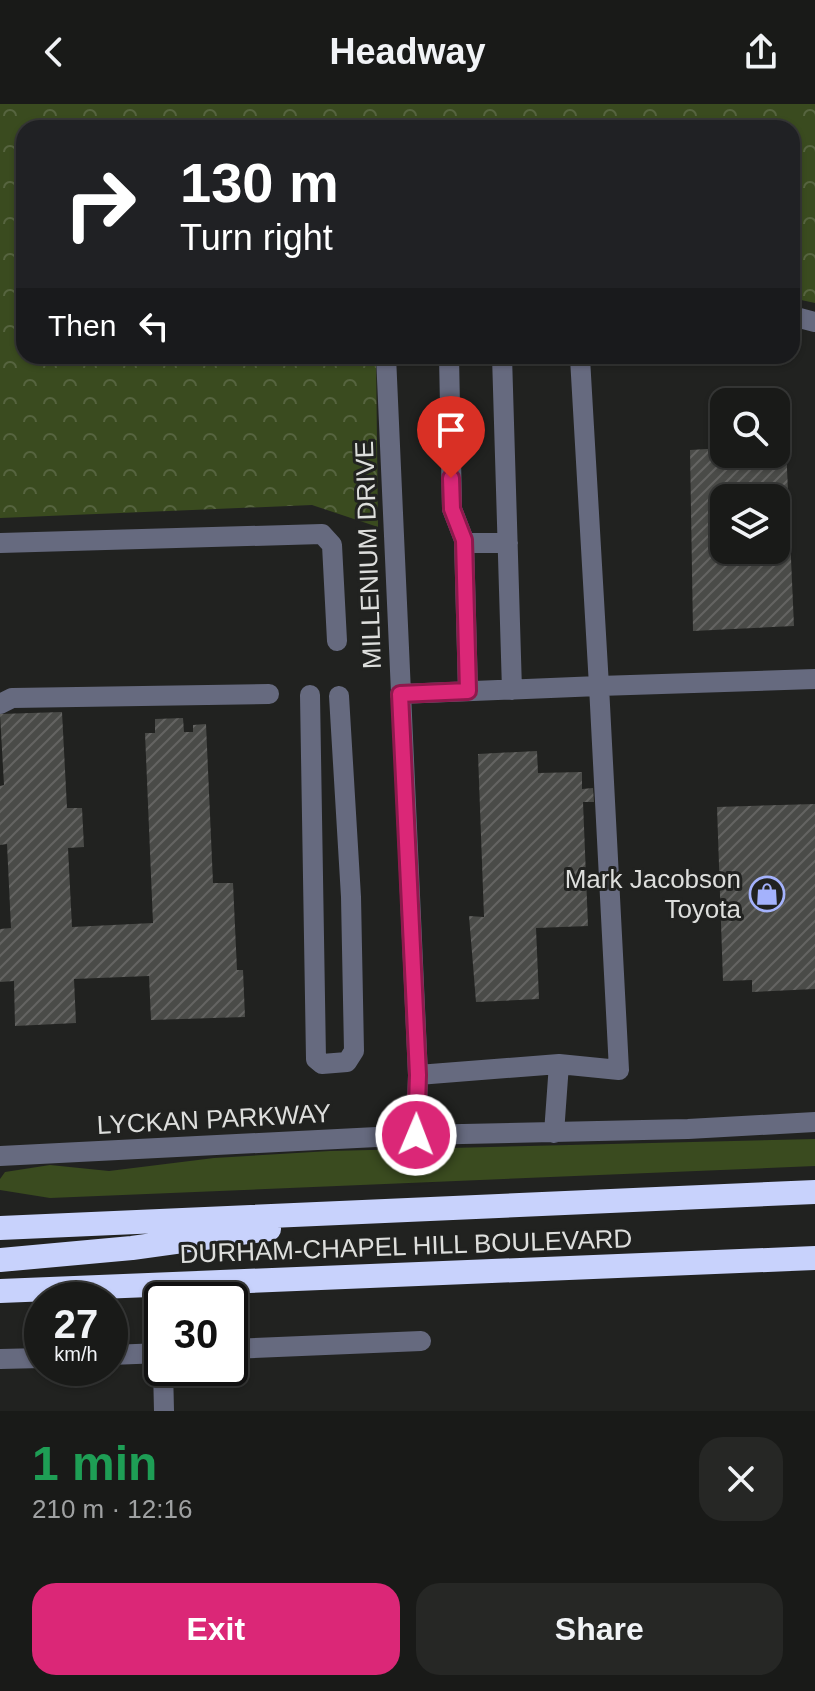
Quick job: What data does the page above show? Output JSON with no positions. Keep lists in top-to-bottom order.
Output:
{
  "streets": {
    "highway": ["DURHAM-CHAPEL HILL BOULEVARD"],
    "street": ["MILLENIUM DRIVE", "LYCKAN PARKWAY"]
  },
  "crossings": [
    ["MILLENIUM DRIVE", "LYCKAN PARKWAY"]
  ],
  "places": {
    "shop": ["Mark Jacobson Toyota"]
  },
  "page": {
    "header": "Headway",
    "turn": ["130 m", "Turn right"],
    "then": "Then",
    "speed": "27 km/h",
    "limit": "30",
    "heading": ["1 min", "210 m · 12:16"],
    "buttons": ["Exit", "Share"]
  }
}
